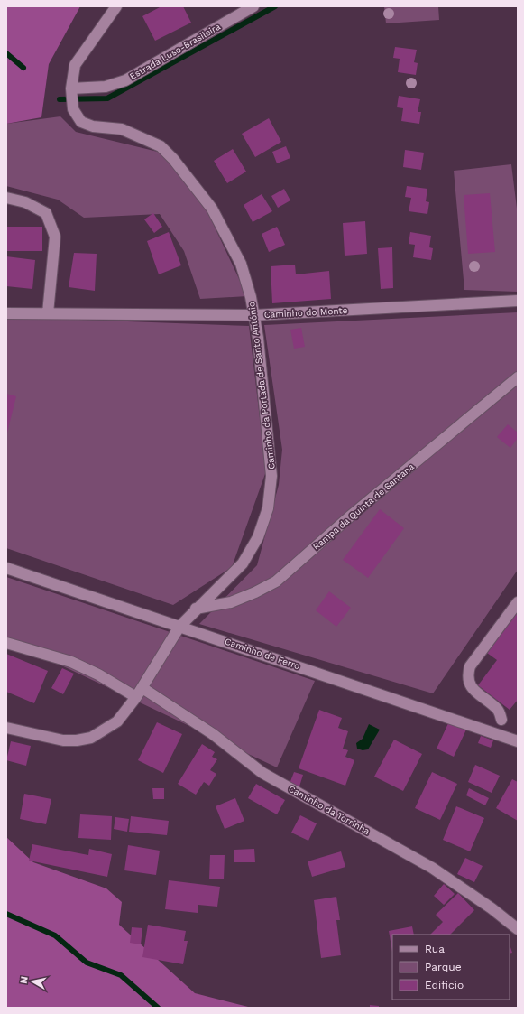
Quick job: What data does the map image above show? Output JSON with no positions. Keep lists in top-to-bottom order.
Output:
{
  "streets": {
    "street": [
      "Estrada Luso-Brasileira",
      "Caminho do Monte",
      "Caminho da Portada de Santo António",
      "Rampa da Quinta de Santana",
      "Caminho de Ferro",
      "Caminho da Torrinha"
    ]
  },
  "crossings": [
    ["Estrada Luso-Brasileira", "Caminho da Portada de Santo António"],
    ["Caminho do Monte", "Caminho da Portada de Santo António"],
    ["Caminho da Portada de Santo António", "Rampa da Quinta de Santana"],
    ["Caminho da Portada de Santo António", "Caminho de Ferro"],
    ["Caminho da Portada de Santo António", "Caminho da Torrinha"]
  ],
  "legend": ["Rua", "Parque", "Edifício"],
  "north": "left"
}
